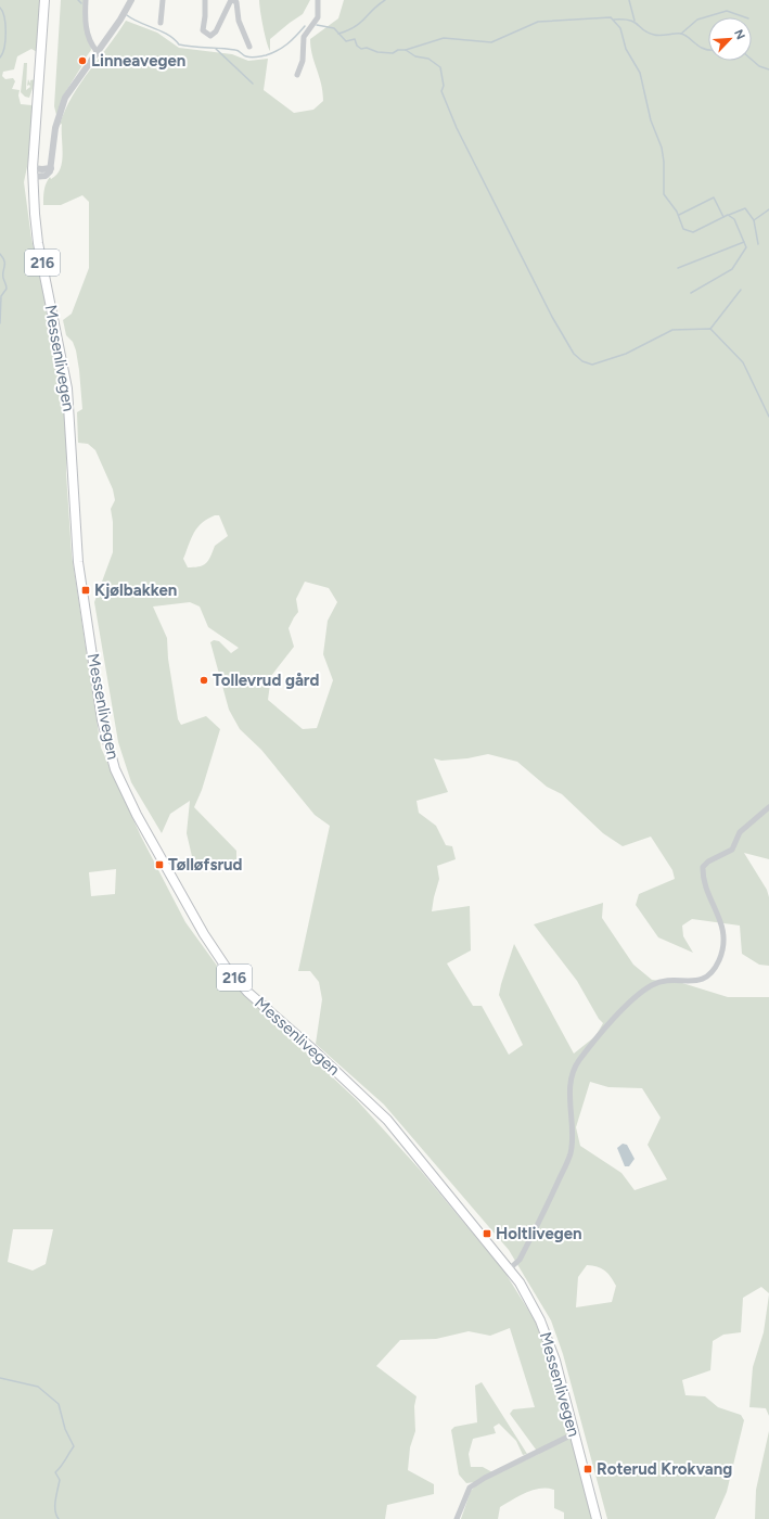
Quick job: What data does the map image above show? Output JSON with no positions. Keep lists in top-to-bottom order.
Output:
{
  "streets": {
    "main road": ["216", "Messenlivegen"]
  },
  "places": {
    "other": ["Linneavegen", "Tollevrud gård"],
    "transit": [
      "Kjølbakken",
      "Tølløfsrud",
      "Holtlivegen",
      "Roterud Krokvang"
    ]
  },
  "north": "top right"
}
